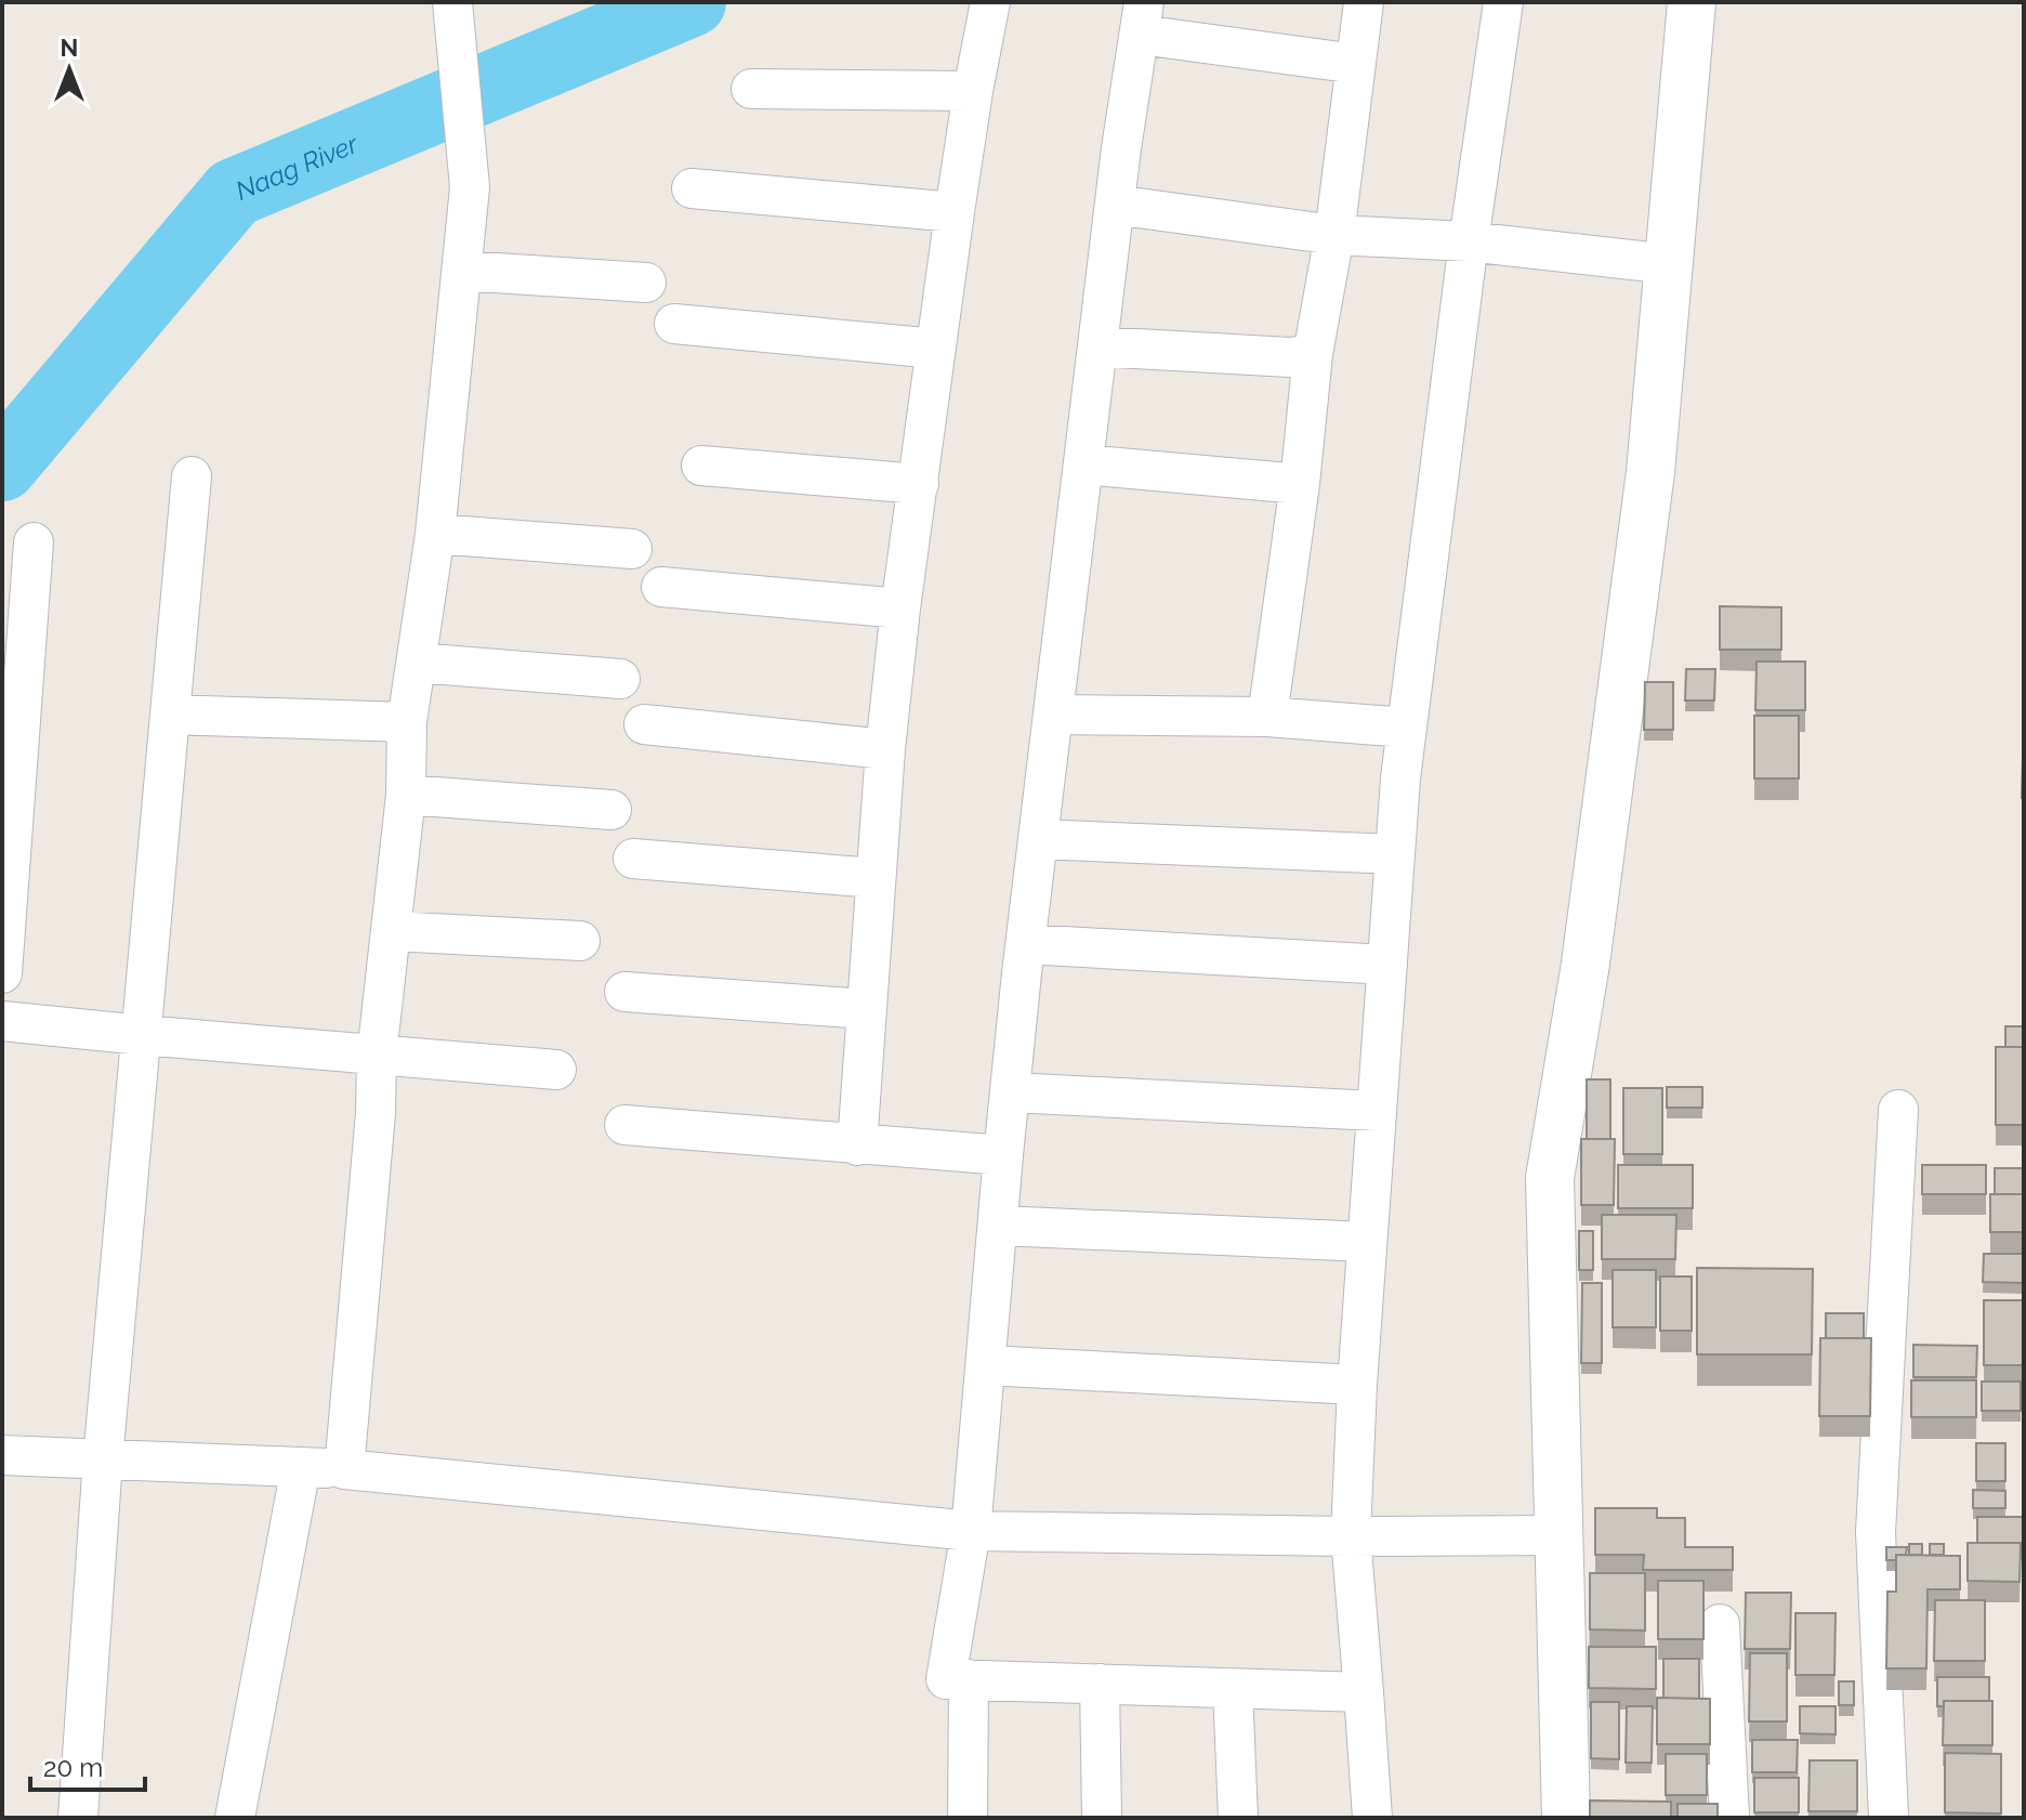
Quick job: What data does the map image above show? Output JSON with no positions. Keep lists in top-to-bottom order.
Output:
{
  "water": ["Naag River"],
  "scale_bar": "20 m",
  "north": "top"
}
